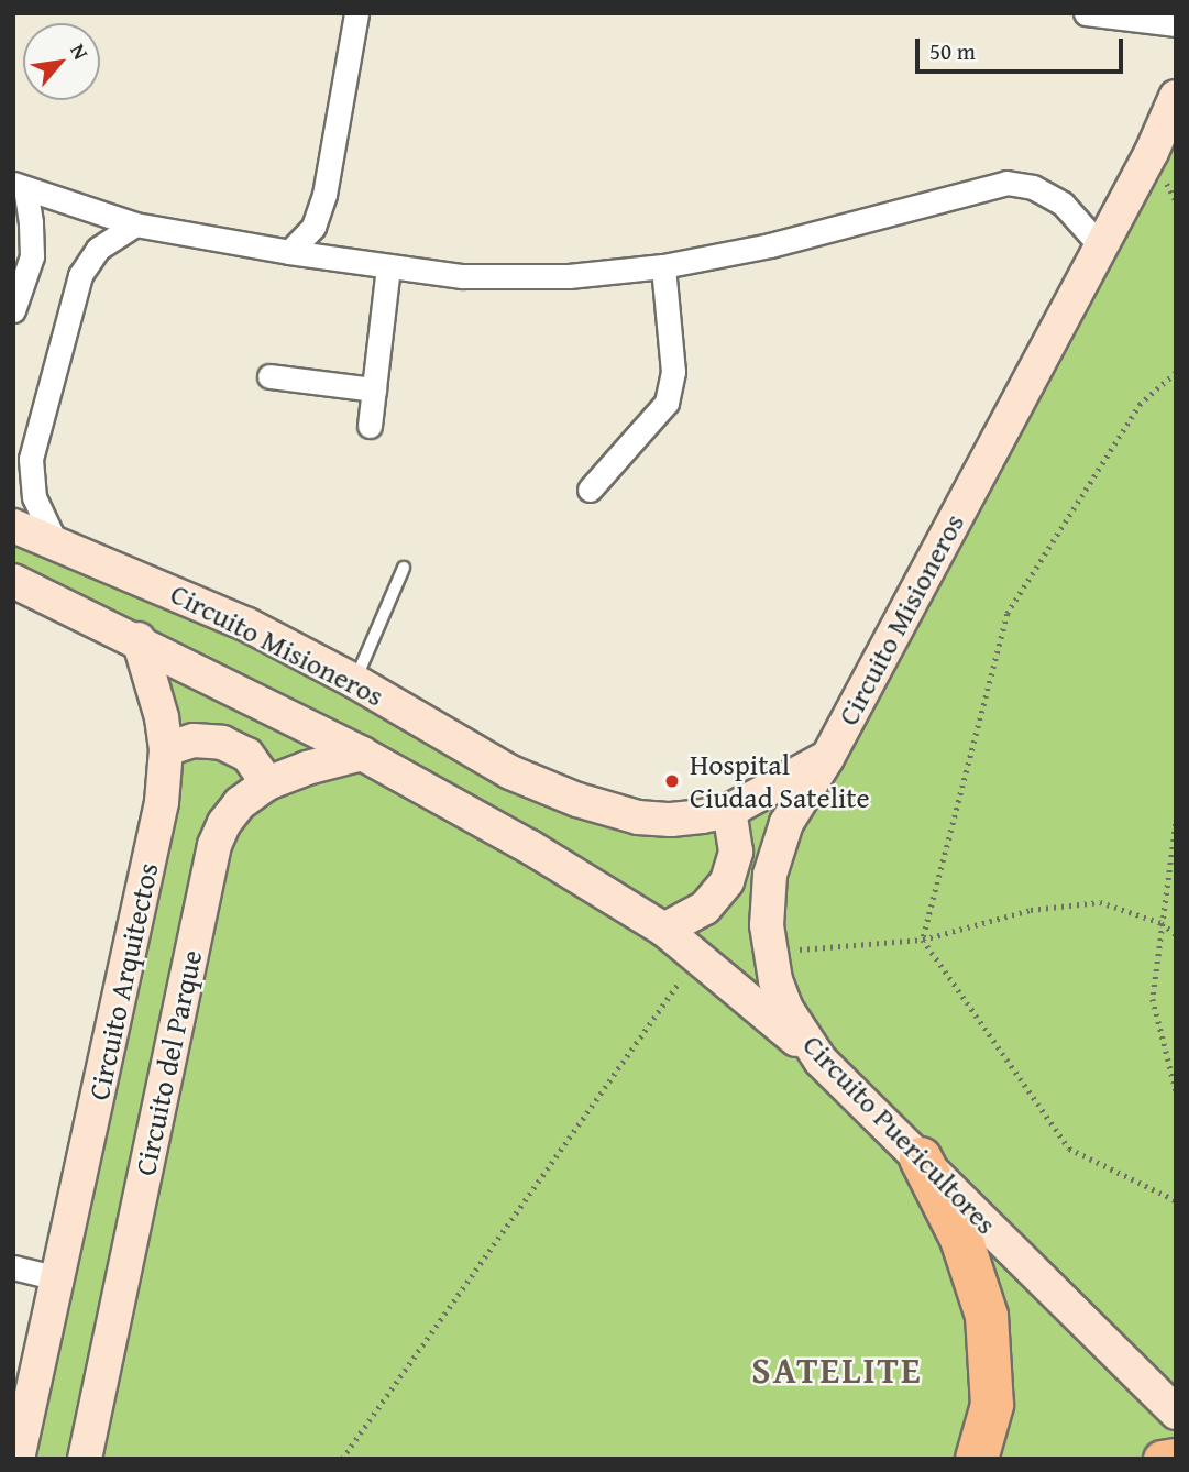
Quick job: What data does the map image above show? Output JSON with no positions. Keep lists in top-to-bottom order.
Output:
{
  "streets": {
    "street": [
      "Circuito Misioneros",
      "Circuito Arquitectos",
      "Circuito del Parque",
      "Circuito Puericultores"
    ]
  },
  "crossings": [
    ["Circuito Misioneros", "Circuito Puericultores"]
  ],
  "districts": ["SATELITE"],
  "places": ["Hospital Ciudad Satelite"],
  "scale_bar": "50 m",
  "north": "top right"
}
